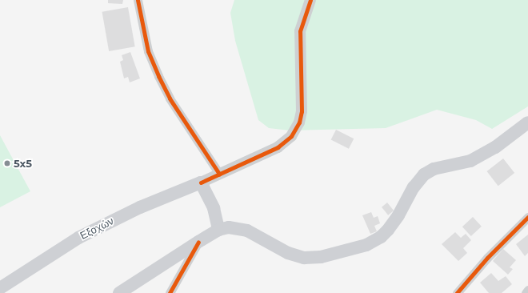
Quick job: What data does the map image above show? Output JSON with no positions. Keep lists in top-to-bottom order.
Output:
{
  "streets": {
    "main road": ["Εξοχών"]
  },
  "places": ["5x5"]
}
